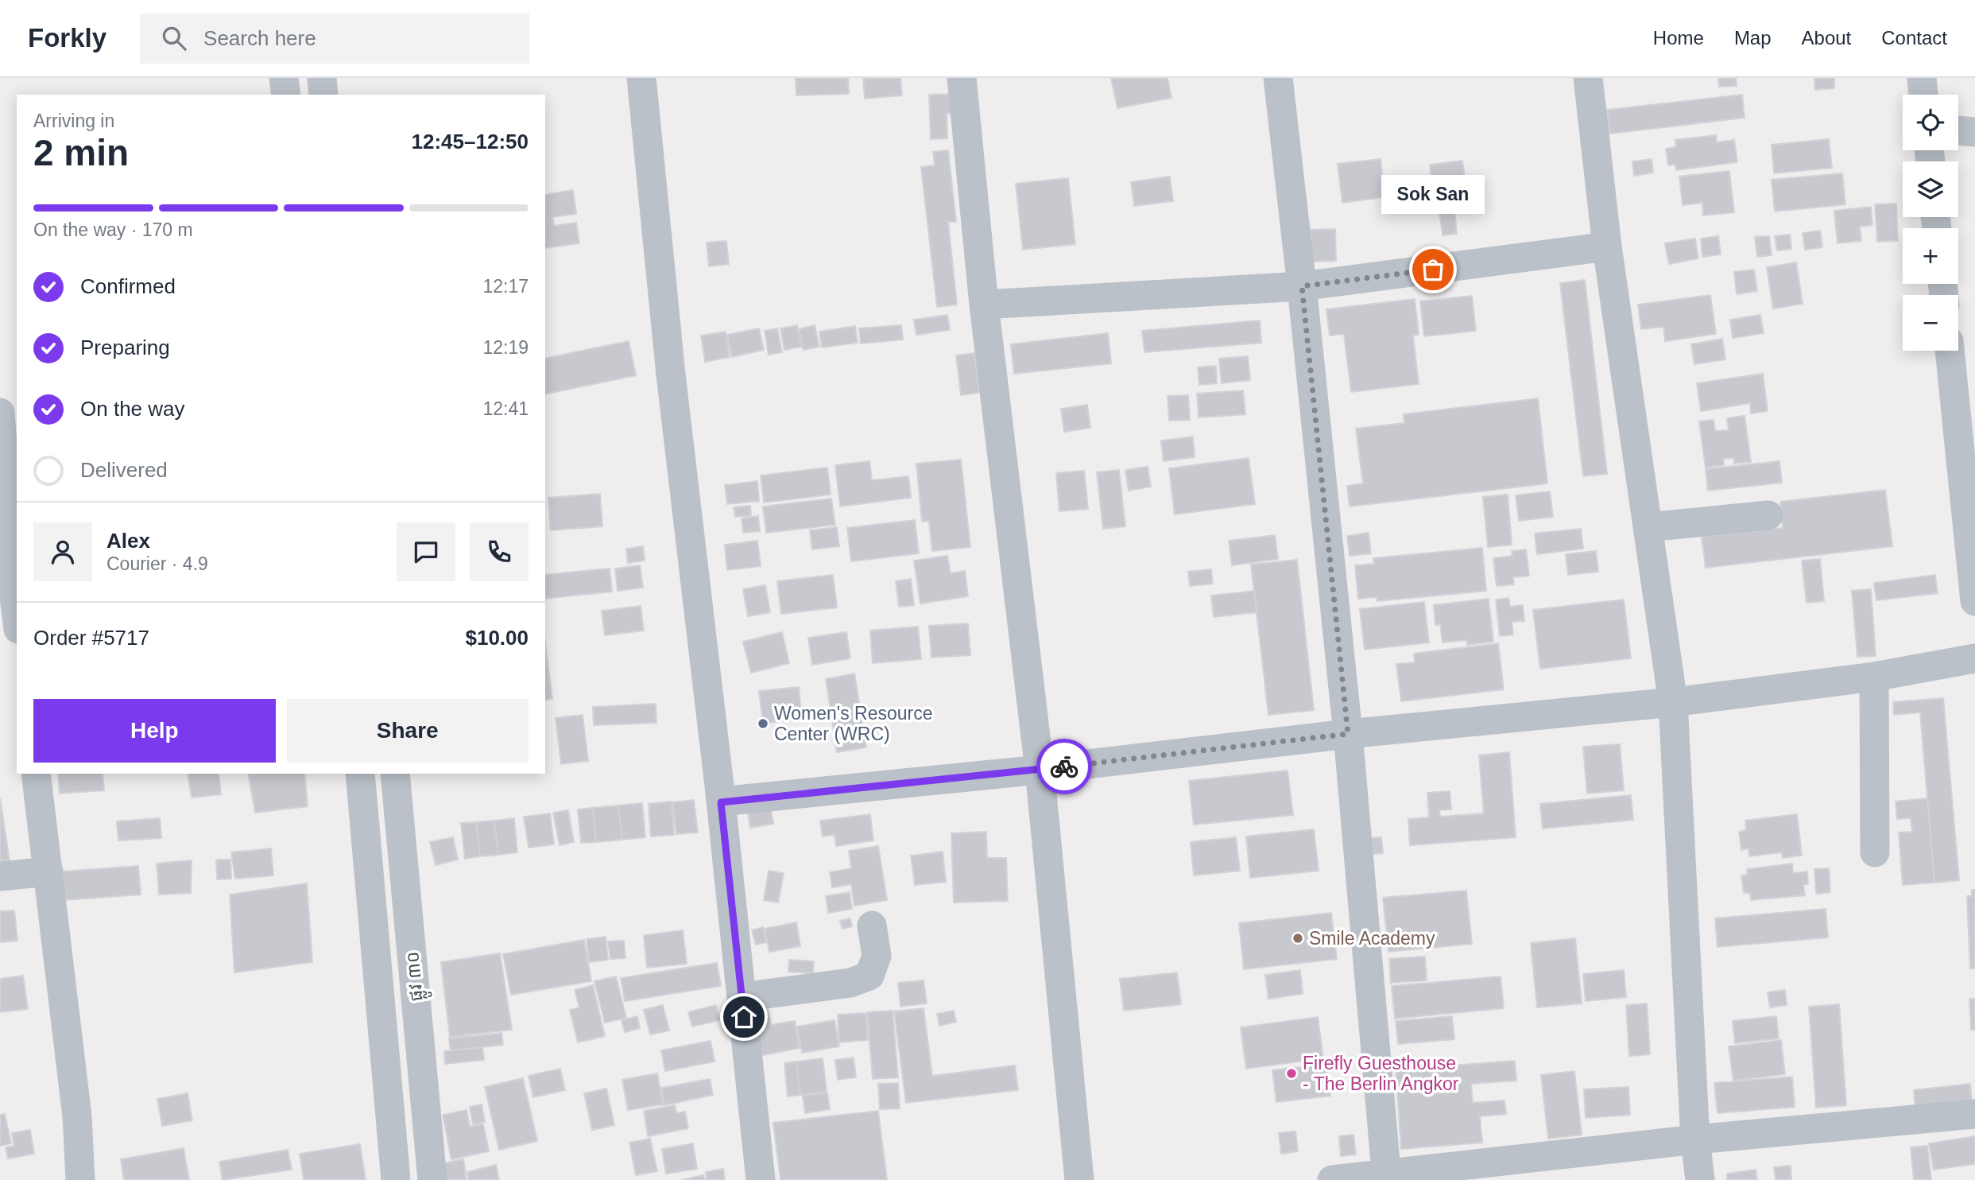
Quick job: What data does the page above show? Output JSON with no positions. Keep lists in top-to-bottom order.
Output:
{
  "streets": {
    "street": ["ផ្លូវ ៣០"]
  },
  "places": [
    "Sok San",
    "Women's Resource Center (WRC)",
    "Smile Academy",
    "Firefly Guesthouse - The Berlin Angkor"
  ],
  "page": {
    "header": "Forkly",
    "search": "Search here",
    "nav": [
      "Home",
      "Map",
      "About",
      "Contact"
    ],
    "map_buttons": ["+", "−"],
    "heading": ["2 min", "Arriving in", "12:45–12:50"],
    "panel": [
      "Alex",
      "Courier · 4.9",
      "Order #5717",
      "$10.00"
    ],
    "bubble": "Sok San",
    "bar": "On the way · 170 m",
    "list": [
      ["Confirmed", "12:17"],
      ["Preparing", "12:19"],
      ["On the way", "12:41"],
      "Delivered"
    ],
    "buttons": ["Help", "Share"]
  }
}
